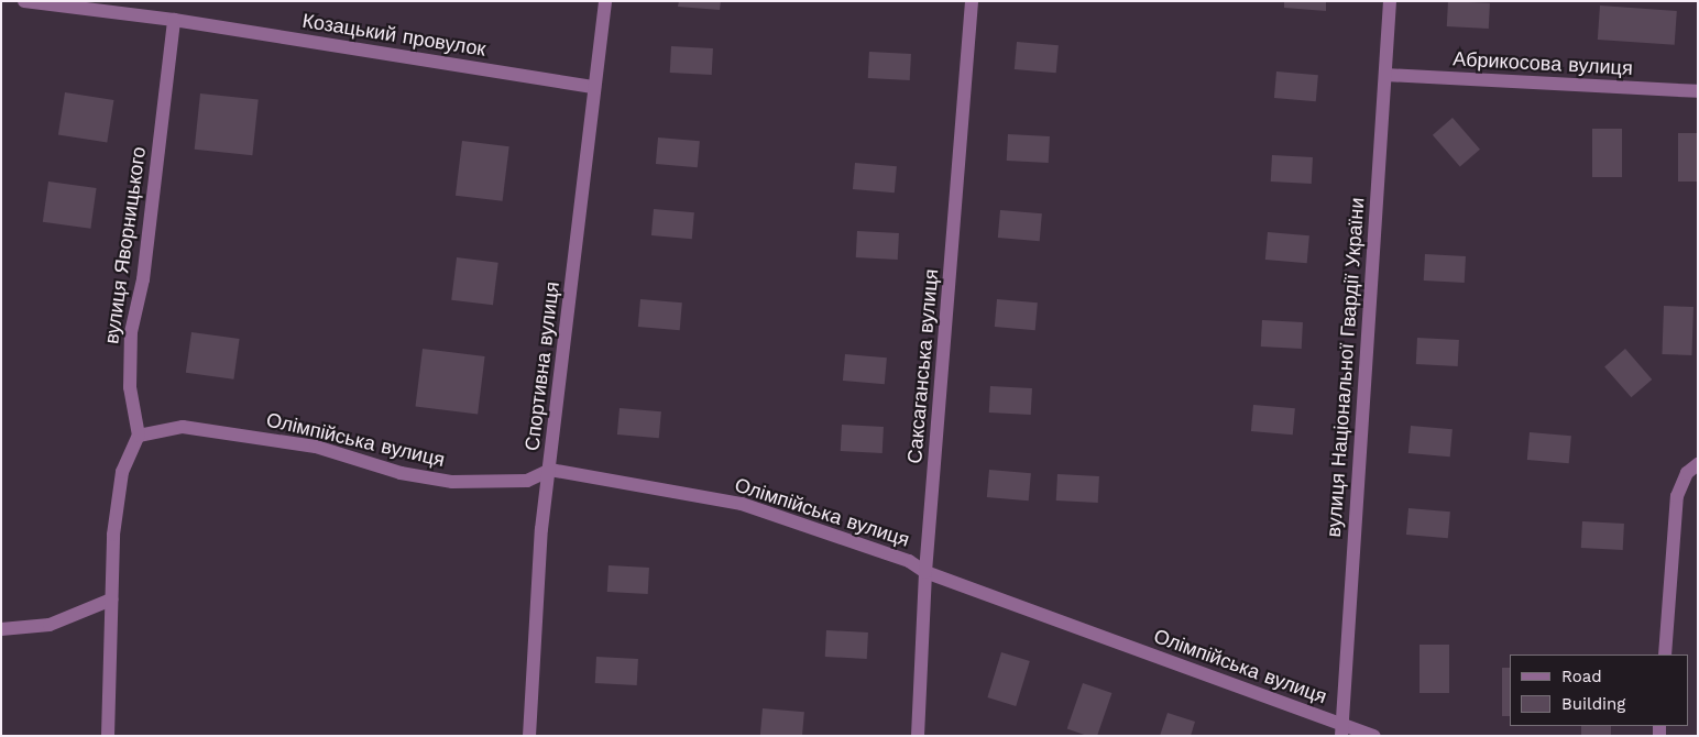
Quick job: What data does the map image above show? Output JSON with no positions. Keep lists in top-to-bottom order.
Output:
{
  "streets": {
    "street": [
      "Козацький провулок",
      "Абрикосова вулиця",
      "вулиця Яворницького",
      "Спортивна вулиця",
      "Саксаганська вулиця",
      "вулиця Національної Гвардії України",
      "Олімпійська вулиця"
    ]
  },
  "crossings": [
    ["Козацький провулок", "вулиця Яворницького"],
    ["Козацький провулок", "Спортивна вулиця"],
    ["Абрикосова вулиця", "вулиця Національної Гвардії України"],
    ["вулиця Яворницького", "Олімпійська вулиця"],
    ["Спортивна вулиця", "Олімпійська вулиця"],
    ["Саксаганська вулиця", "Олімпійська вулиця"],
    ["вулиця Національної Гвардії України", "Олімпійська вулиця"]
  ],
  "legend": ["Road", "Building"]
}
